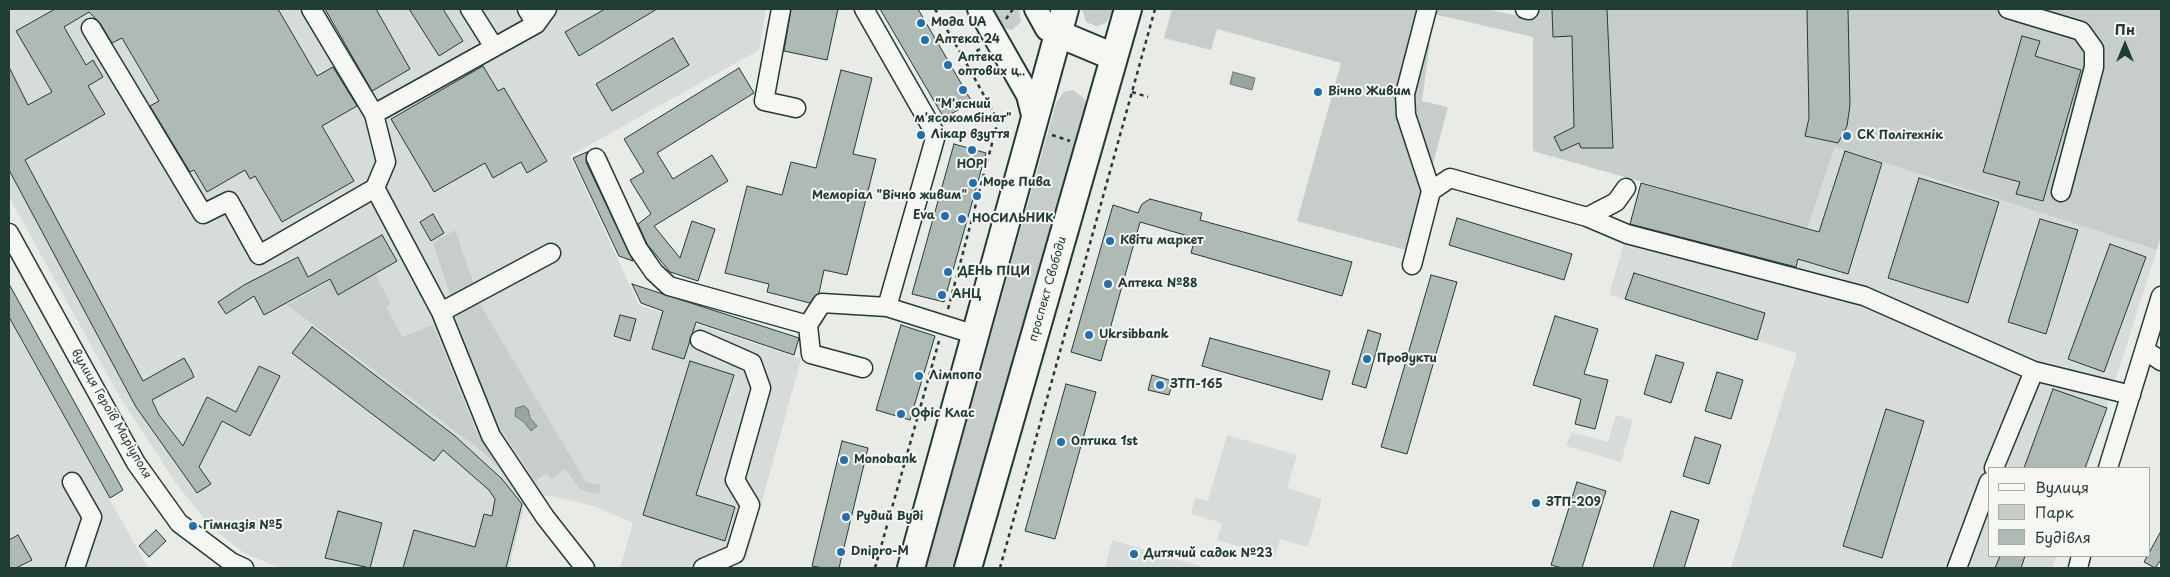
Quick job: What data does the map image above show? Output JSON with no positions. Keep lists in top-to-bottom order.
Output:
{
  "streets": {
    "highway": ["проспект Свободи"],
    "street": ["вулиця Героїв Маріуполя"]
  },
  "places": [
    "Мода UA",
    "Аптека 24",
    "Аптека оптових ц‥",
    "\"М'ясний м'ясокомбінат\"",
    "Вічно Живим",
    "Лікар взуття",
    "СК Політехнік",
    "НОРІ",
    "Море Пива",
    "Меморіал \"Вічно живим\"",
    "Eva",
    "НОСИЛЬНИК",
    "Квіти маркет",
    "ДЕНЬ ПІЦИ",
    "Аптека №88",
    "АНЦ",
    "Ukrsibbank",
    "Продукти",
    "Лімпопо",
    "ЗТП-165",
    "Офіс Клас",
    "Оптика 1st",
    "Monobank",
    "ЗТП-209",
    "Рудий Вуді",
    "Гімназія №5",
    "Dnipro-M",
    "Дитячий садок №23"
  ],
  "legend": ["Вулиця", "Парк", "Будівля"],
  "north": "top"
}
